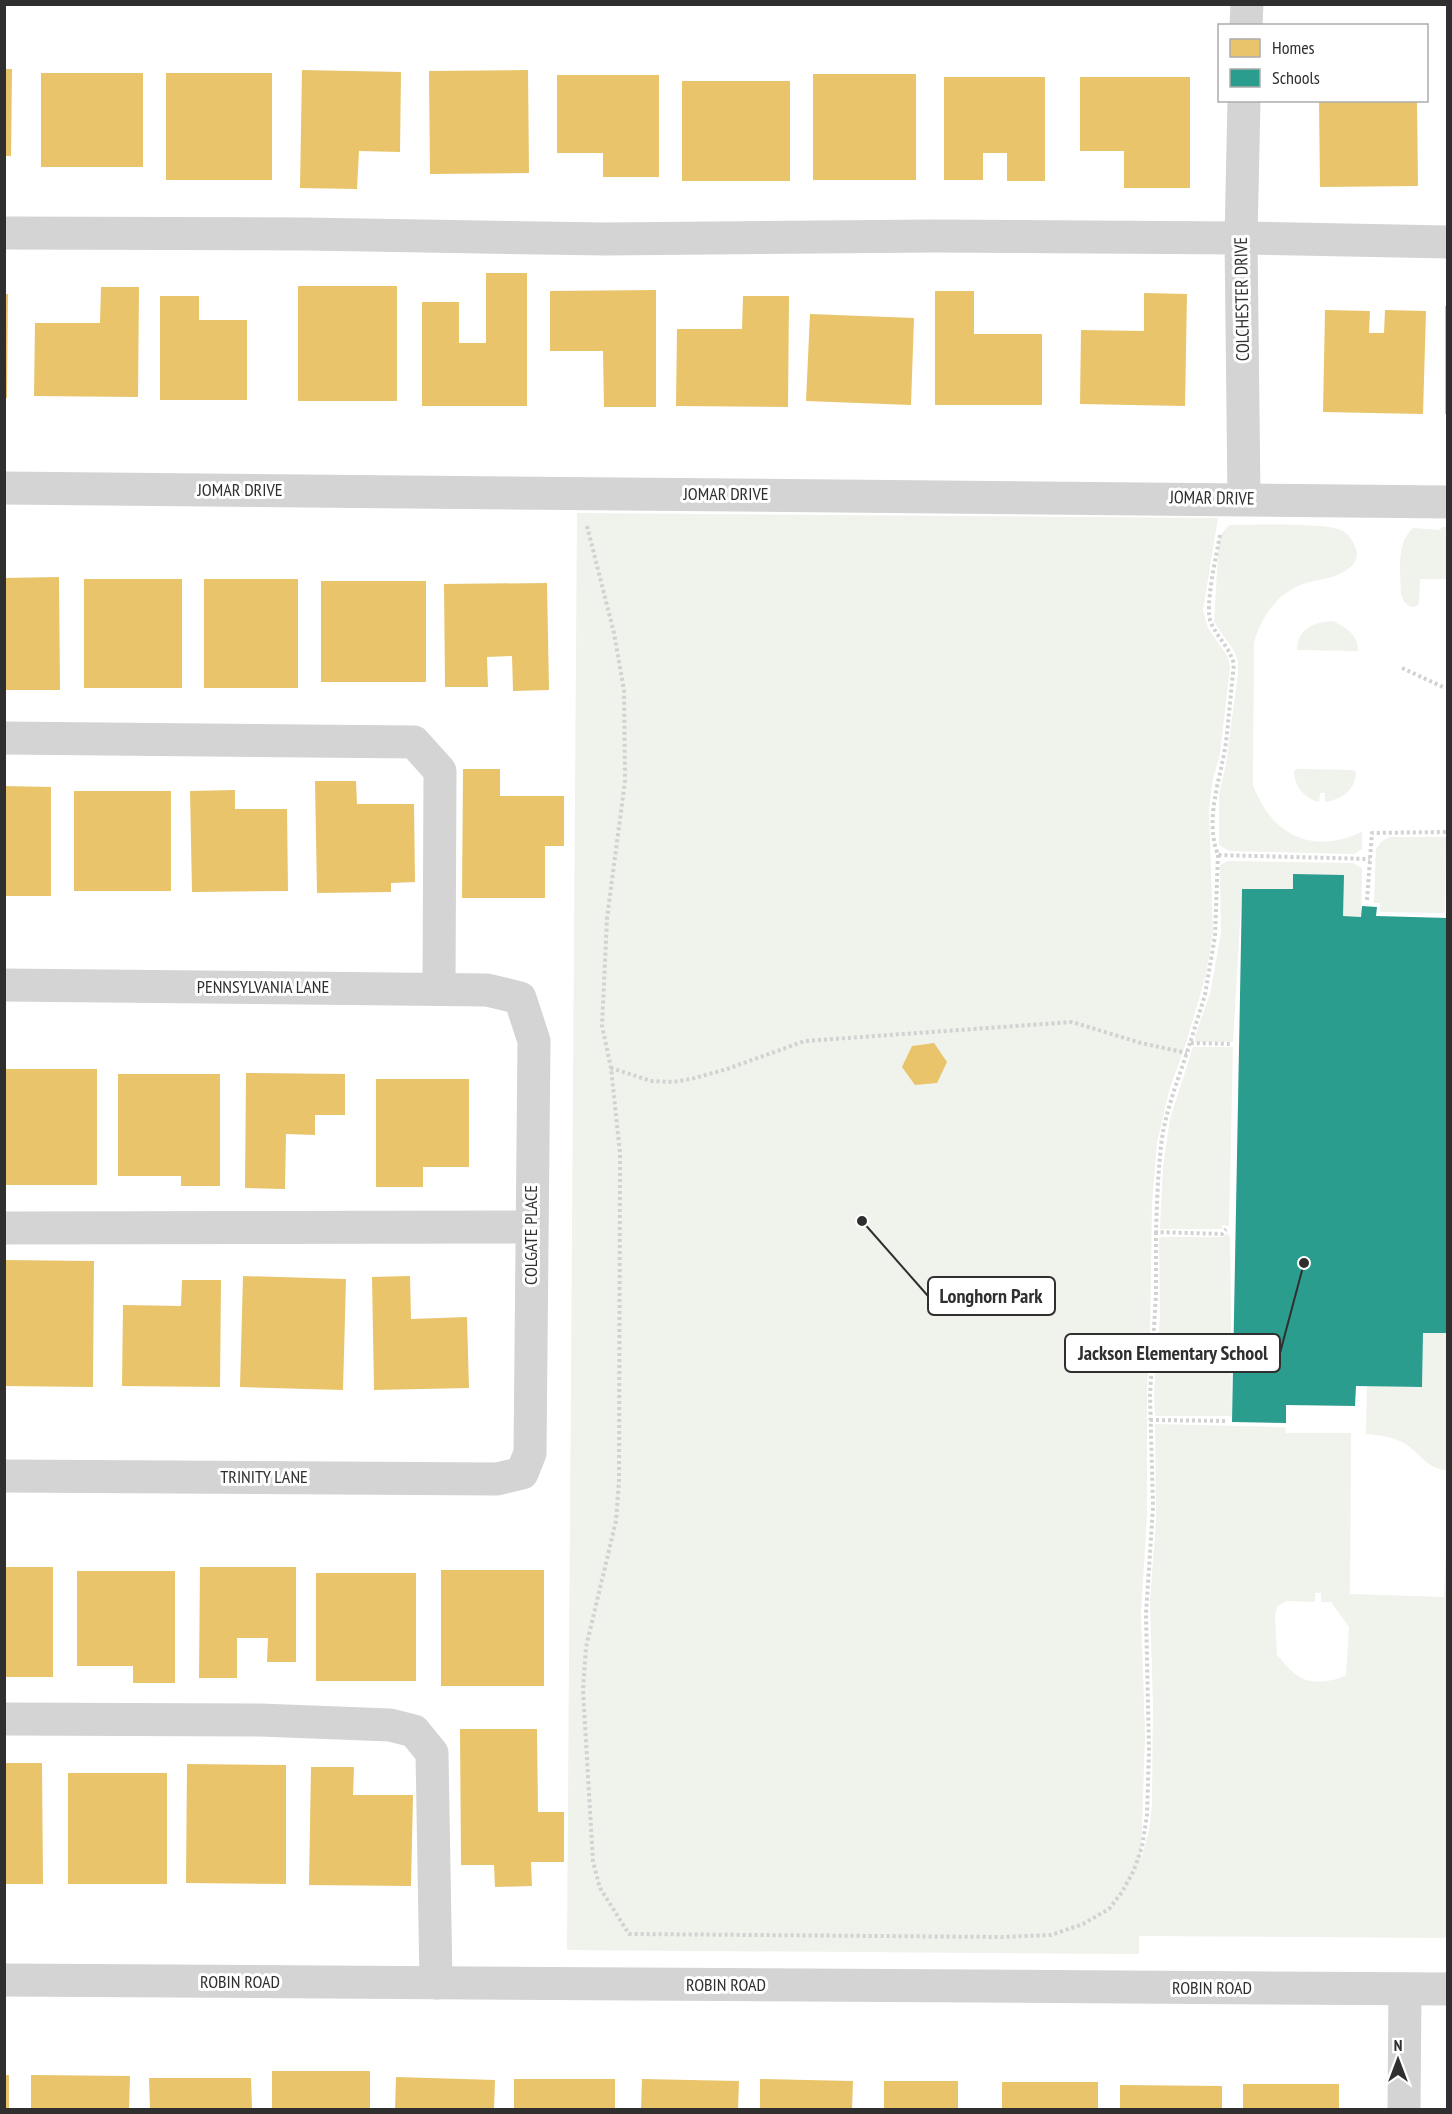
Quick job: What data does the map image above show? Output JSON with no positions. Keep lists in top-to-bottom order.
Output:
{
  "streets": {
    "street": [
      "COLCHESTER DRIVE",
      "JOMAR DRIVE",
      "PENNSYLVANIA LANE",
      "COLGATE PLACE",
      "TRINITY LANE",
      "ROBIN ROAD"
    ]
  },
  "crossings": [
    ["COLCHESTER DRIVE", "JOMAR DRIVE"],
    ["PENNSYLVANIA LANE", "COLGATE PLACE"],
    ["COLGATE PLACE", "TRINITY LANE"]
  ],
  "places": ["Longhorn Park", "Jackson Elementary School"],
  "legend": ["Homes", "Schools"],
  "north": "top"
}
